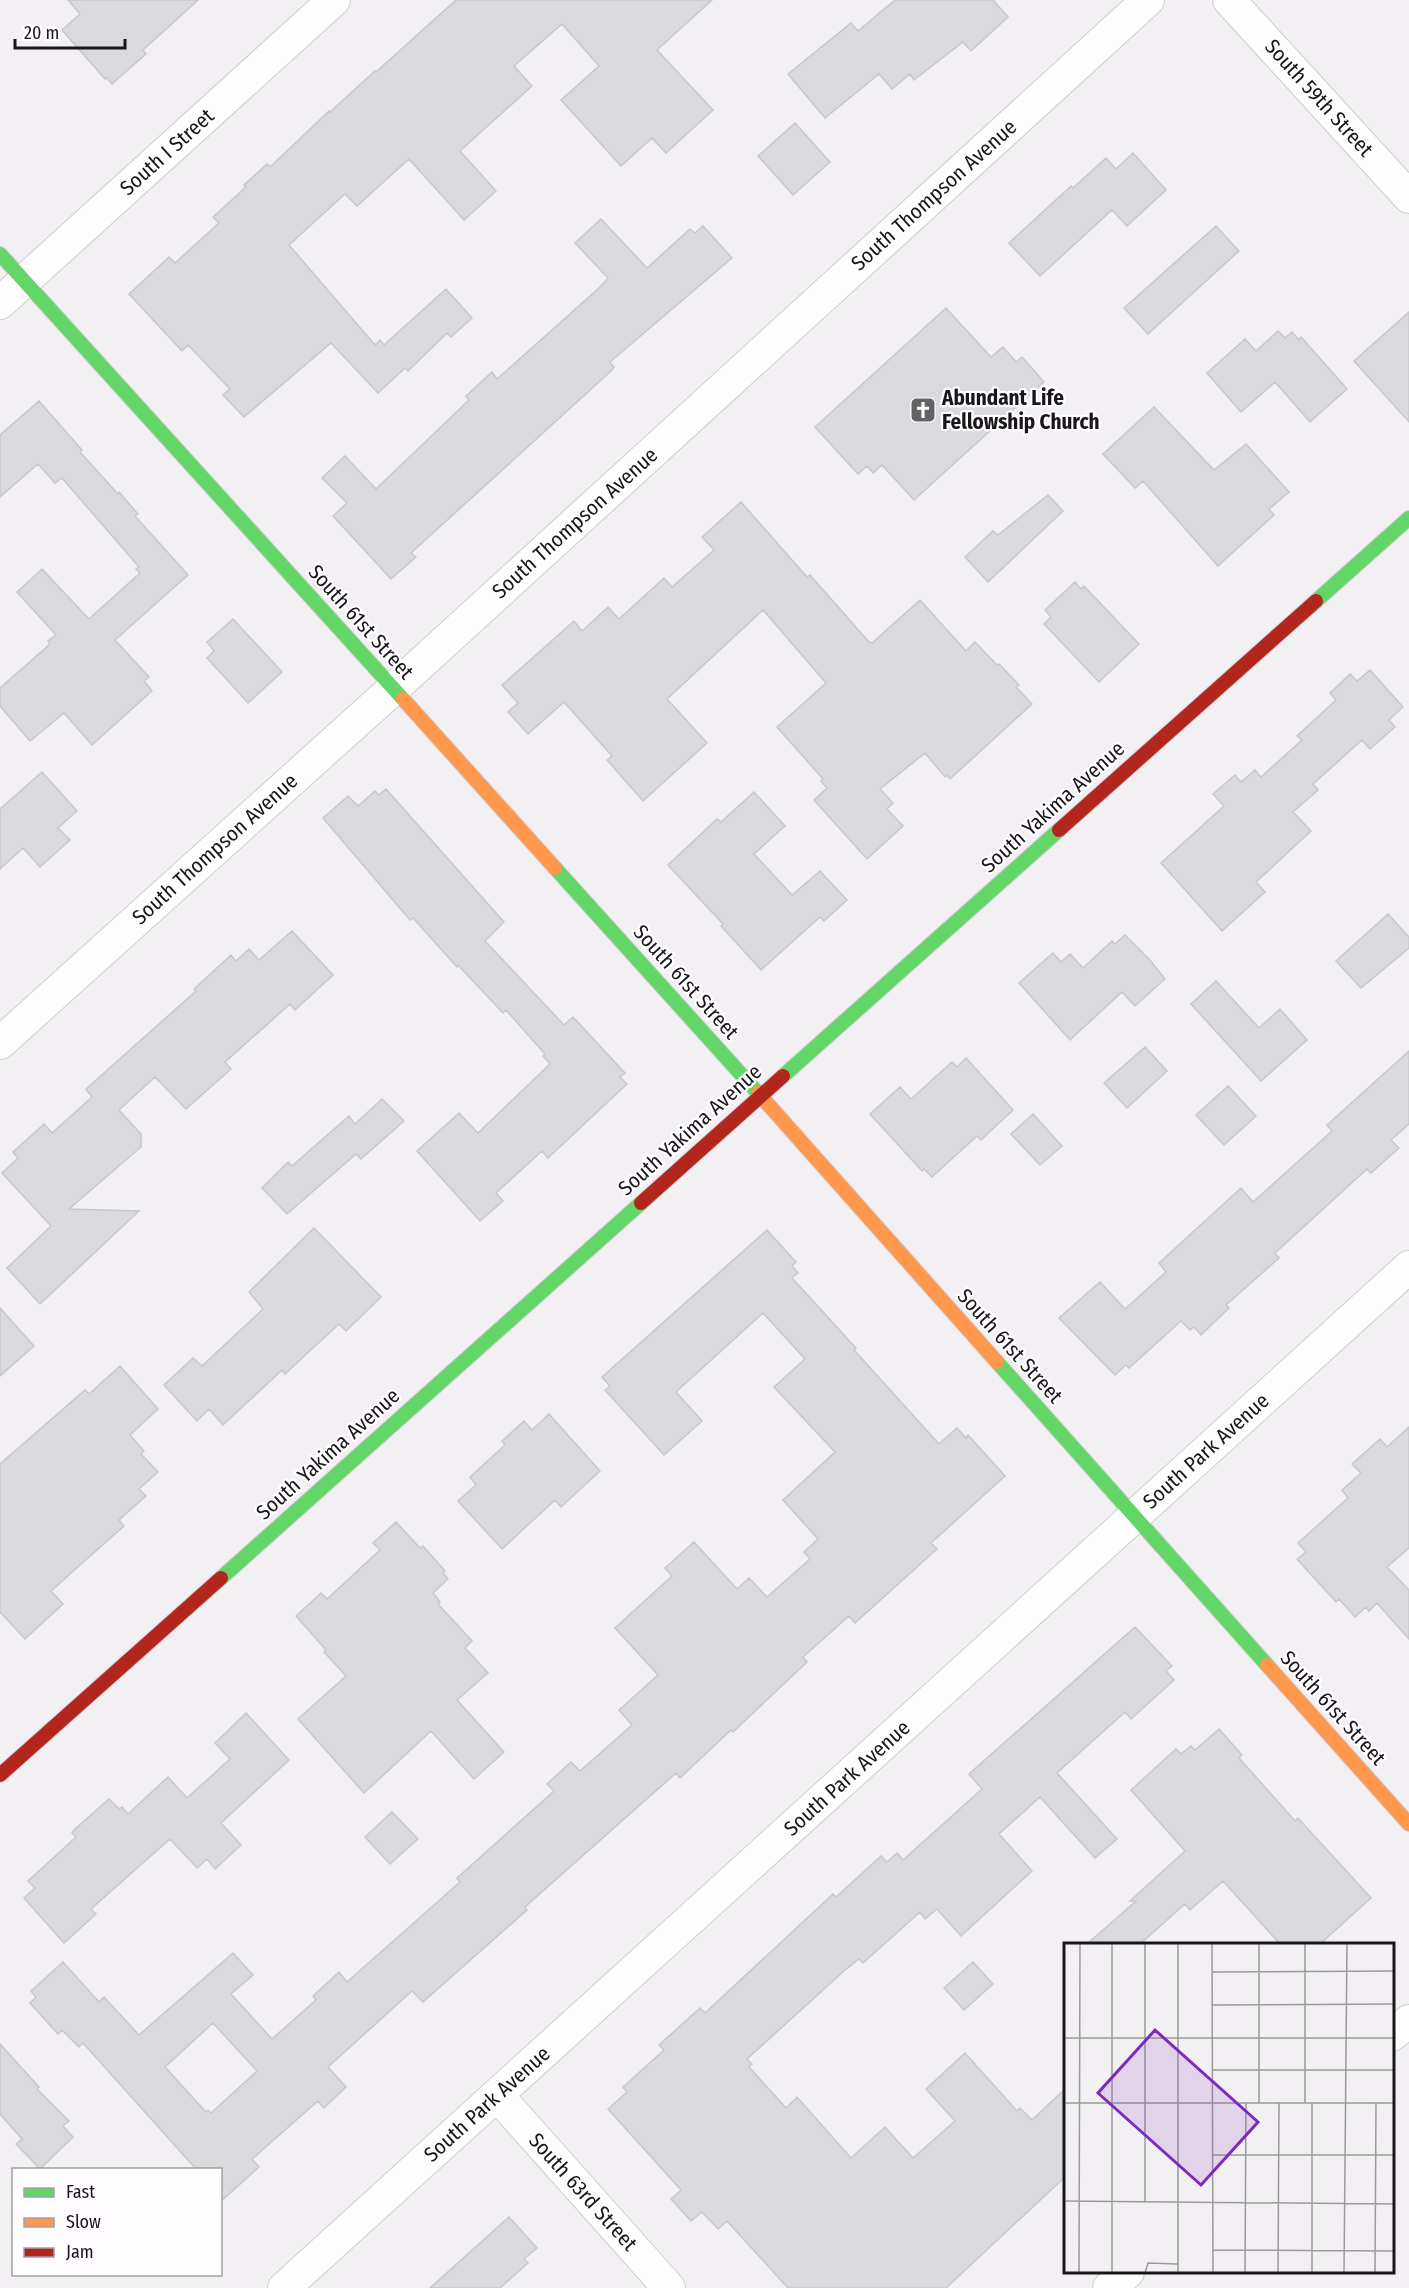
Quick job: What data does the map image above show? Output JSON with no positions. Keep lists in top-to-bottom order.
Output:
{
  "streets": {
    "street": [
      "South 59th Street",
      "South I Street",
      "South Thompson Avenue",
      "South 61st Street",
      "South Yakima Avenue",
      "South Park Avenue",
      "South 63rd Street"
    ]
  },
  "crossings": [
    ["South I Street", "South 61st Street"],
    ["South Thompson Avenue", "South 61st Street"],
    ["South 61st Street", "South Yakima Avenue"],
    ["South 61st Street", "South Park Avenue"],
    ["South Park Avenue", "South 63rd Street"]
  ],
  "places": {
    "church": ["Abundant Life Fellowship Church"]
  },
  "legend": ["Fast", "Slow", "Jam"],
  "scale_bar": "20 m"
}
